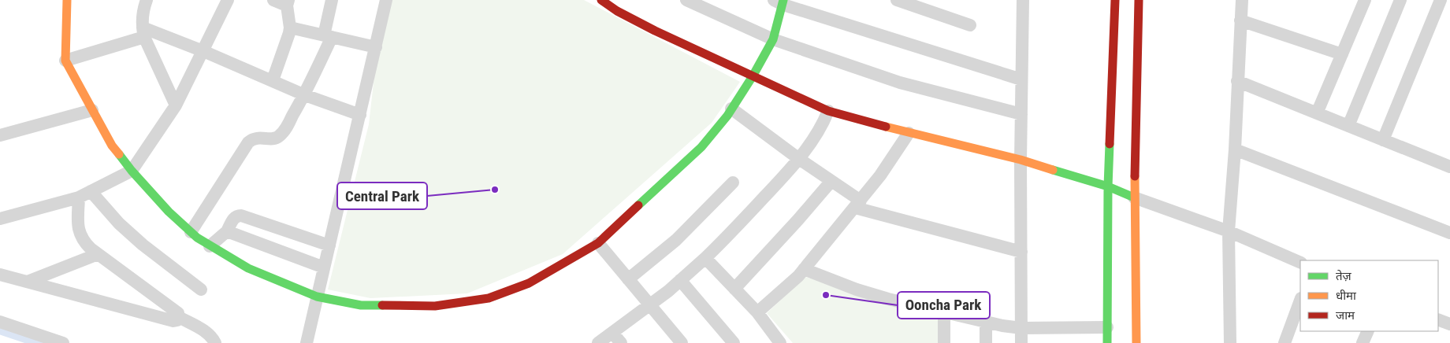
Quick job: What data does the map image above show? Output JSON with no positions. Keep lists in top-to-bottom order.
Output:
{
  "places": ["Central Park", "Ooncha Park"],
  "legend": ["तेज़", "धीमा", "जाम"]
}
